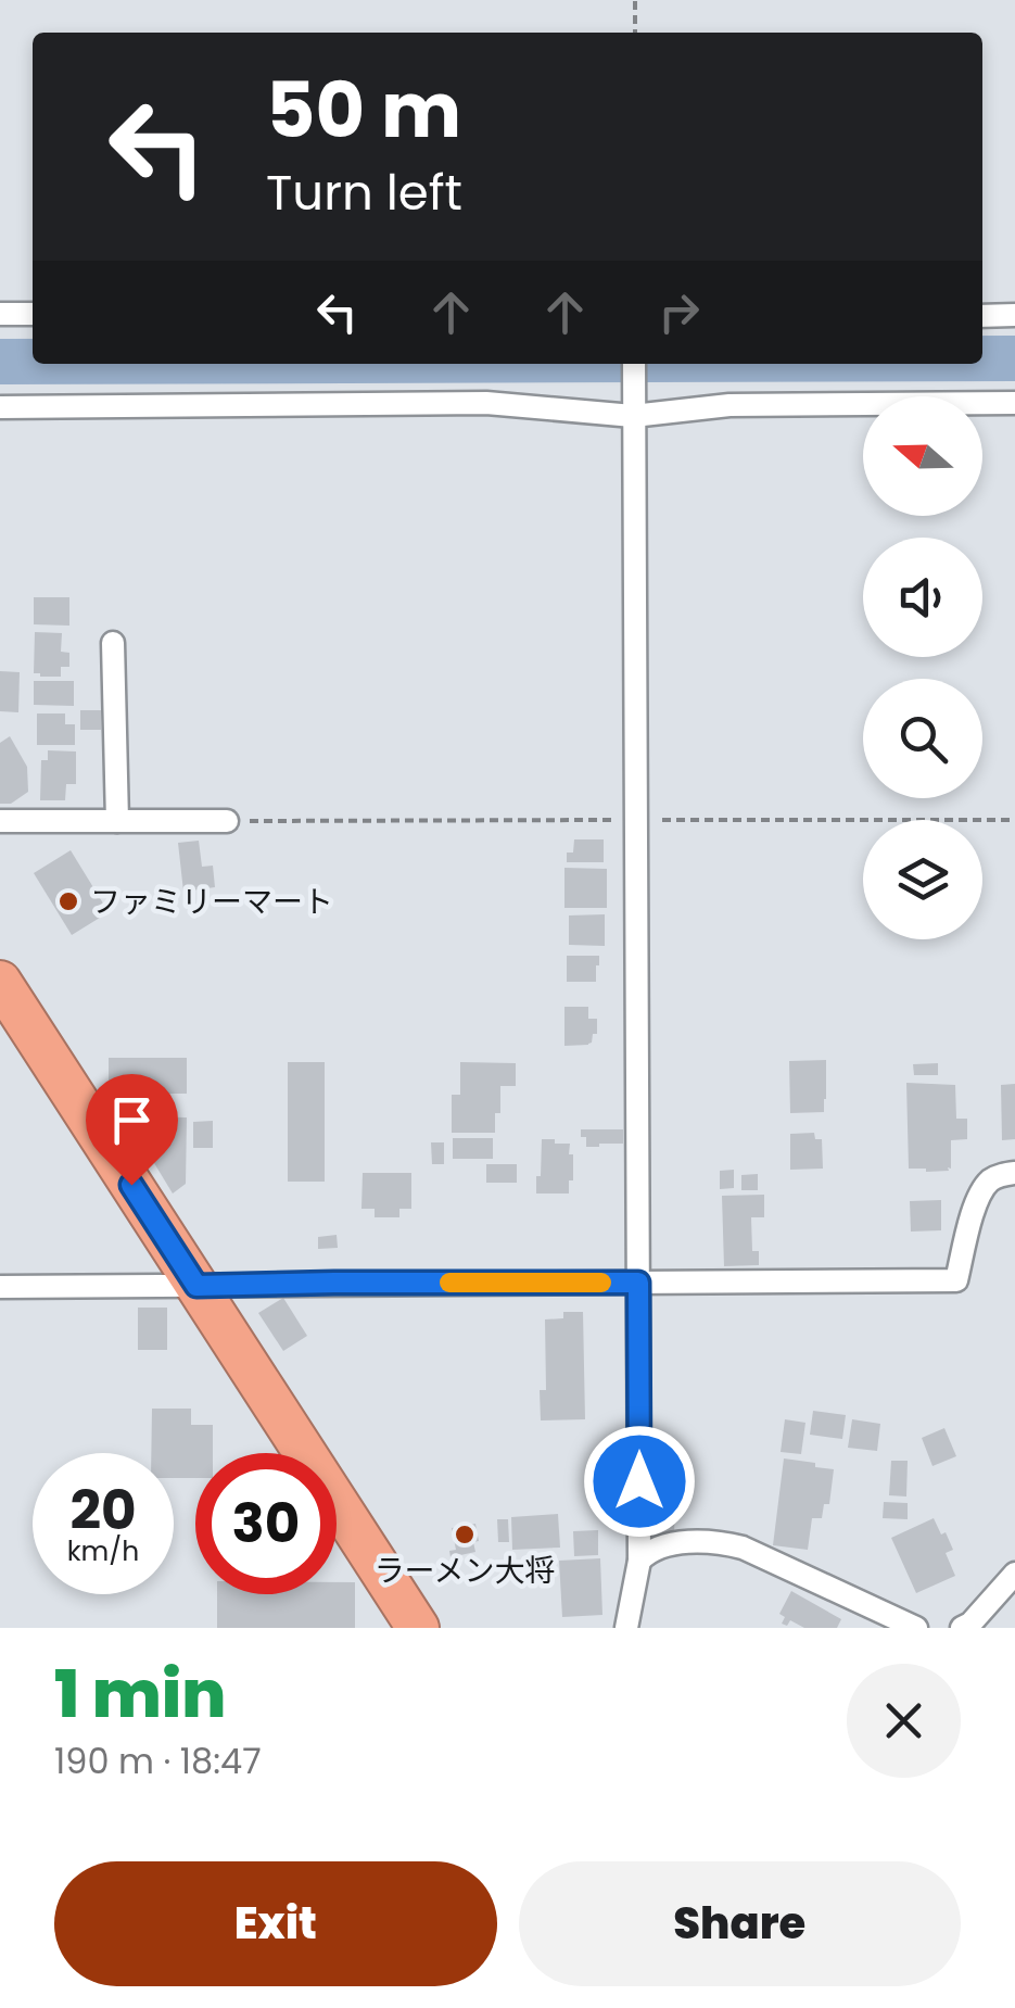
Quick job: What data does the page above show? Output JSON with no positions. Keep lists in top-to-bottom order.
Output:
{
  "places": ["ファミリーマート", "ラーメン大将"],
  "north": "left",
  "page": {
    "turn": ["50 m", "Turn left"],
    "speed": "20 km/h",
    "limit": "30",
    "heading": ["1 min", "190 m · 18:47"],
    "buttons": ["Exit", "Share"]
  }
}
